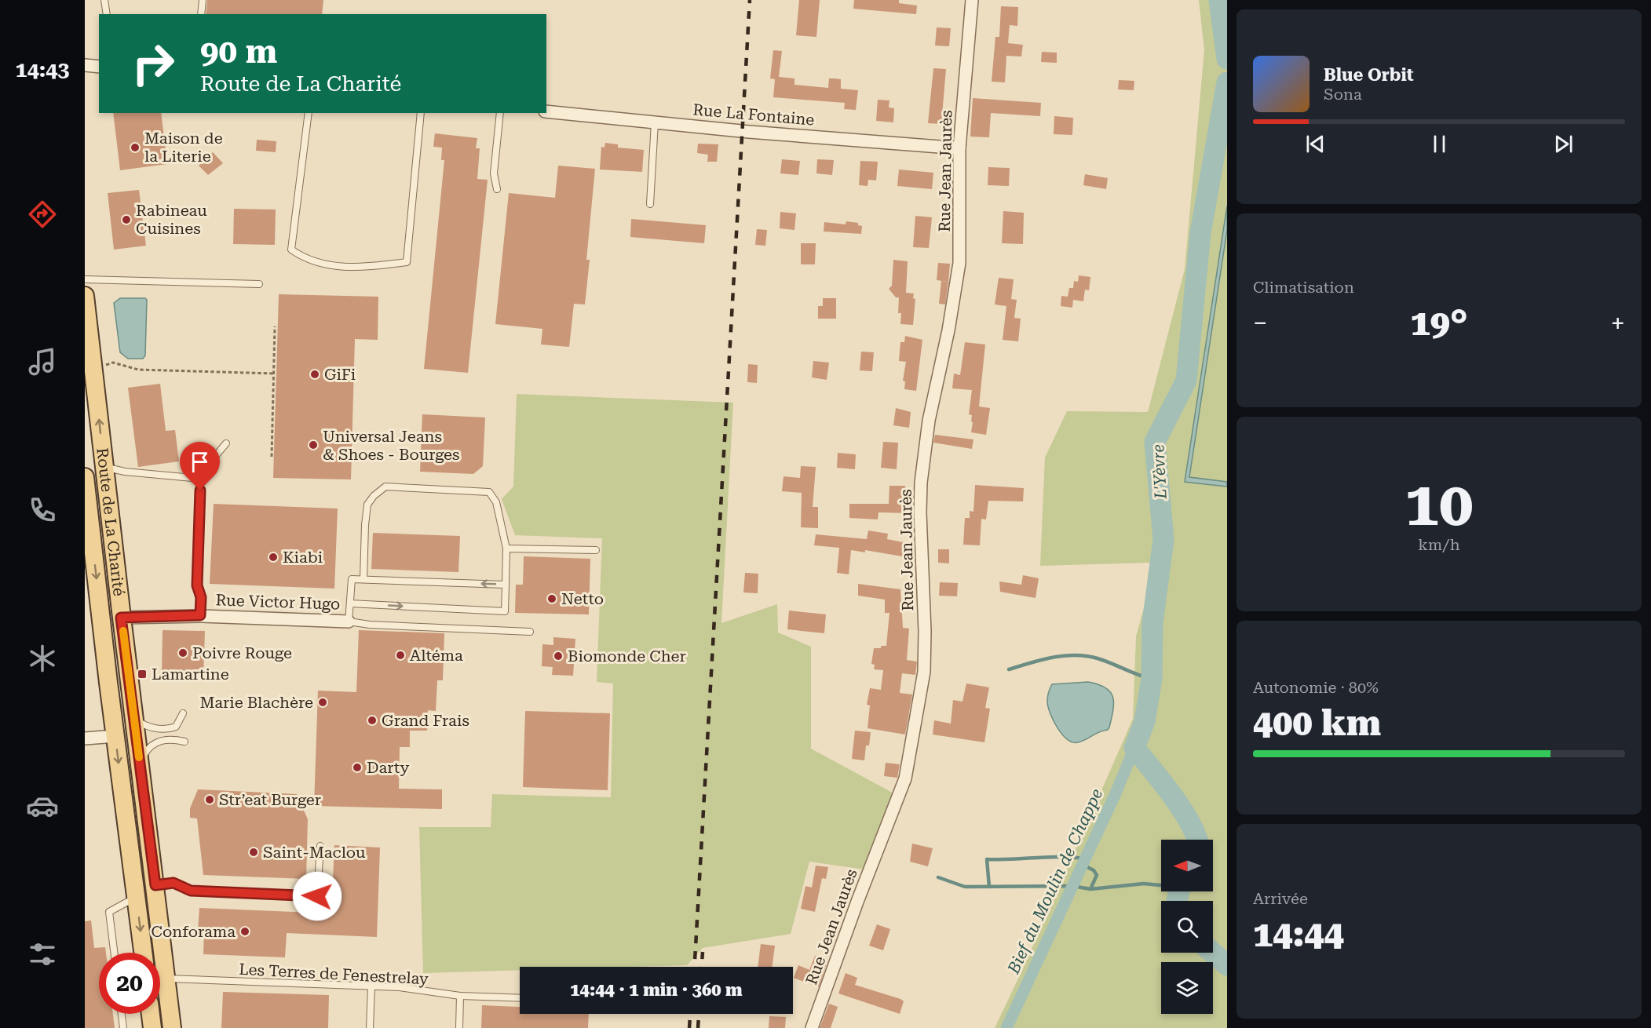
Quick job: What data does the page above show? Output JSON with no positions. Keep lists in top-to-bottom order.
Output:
{
  "streets": {
    "main road": ["Route de La Charité"],
    "street": ["Rue La Fontaine", "Rue Jean Jaurès", "Rue Victor Hugo"],
    "lane": ["Les Terres de Fenestrelay"]
  },
  "crossings": [
    ["Rue La Fontaine", "Rue Jean Jaurès"],
    ["Route de La Charité", "Rue Victor Hugo"],
    ["Route de La Charité", "Les Terres de Fenestrelay"]
  ],
  "water": ["L'Yèvre", "Bief du Moulin de Chappe"],
  "places": {
    "other": [
      "Maison de la Literie",
      "Rabineau Cuisines",
      "GiFi",
      "Universal Jeans & Shoes - Bourges",
      "Kiabi",
      "Netto",
      "Poivre Rouge",
      "Altéma",
      "Biomonde Cher",
      "Marie Blachère",
      "Grand Frais",
      "Darty",
      "Str’eat Burger",
      "Saint-Maclou",
      "Conforama"
    ],
    "transit": ["Lamartine"]
  },
  "north": "left",
  "page": {
    "tabs": "14:43",
    "turn": ["90 m", "Route de La Charité"],
    "song": ["Blue Orbit", "Sona"],
    "tile": [
      "Climatisation",
      ["10", "km/h"],
      ["Autonomie · 80%", "400 km"],
      ["Arrivée", "14:44"]
    ],
    "heat": ["−", "19°", "+"],
    "limit": "20",
    "trip": "14:44 · 1 min · 360 m"
  }
}
